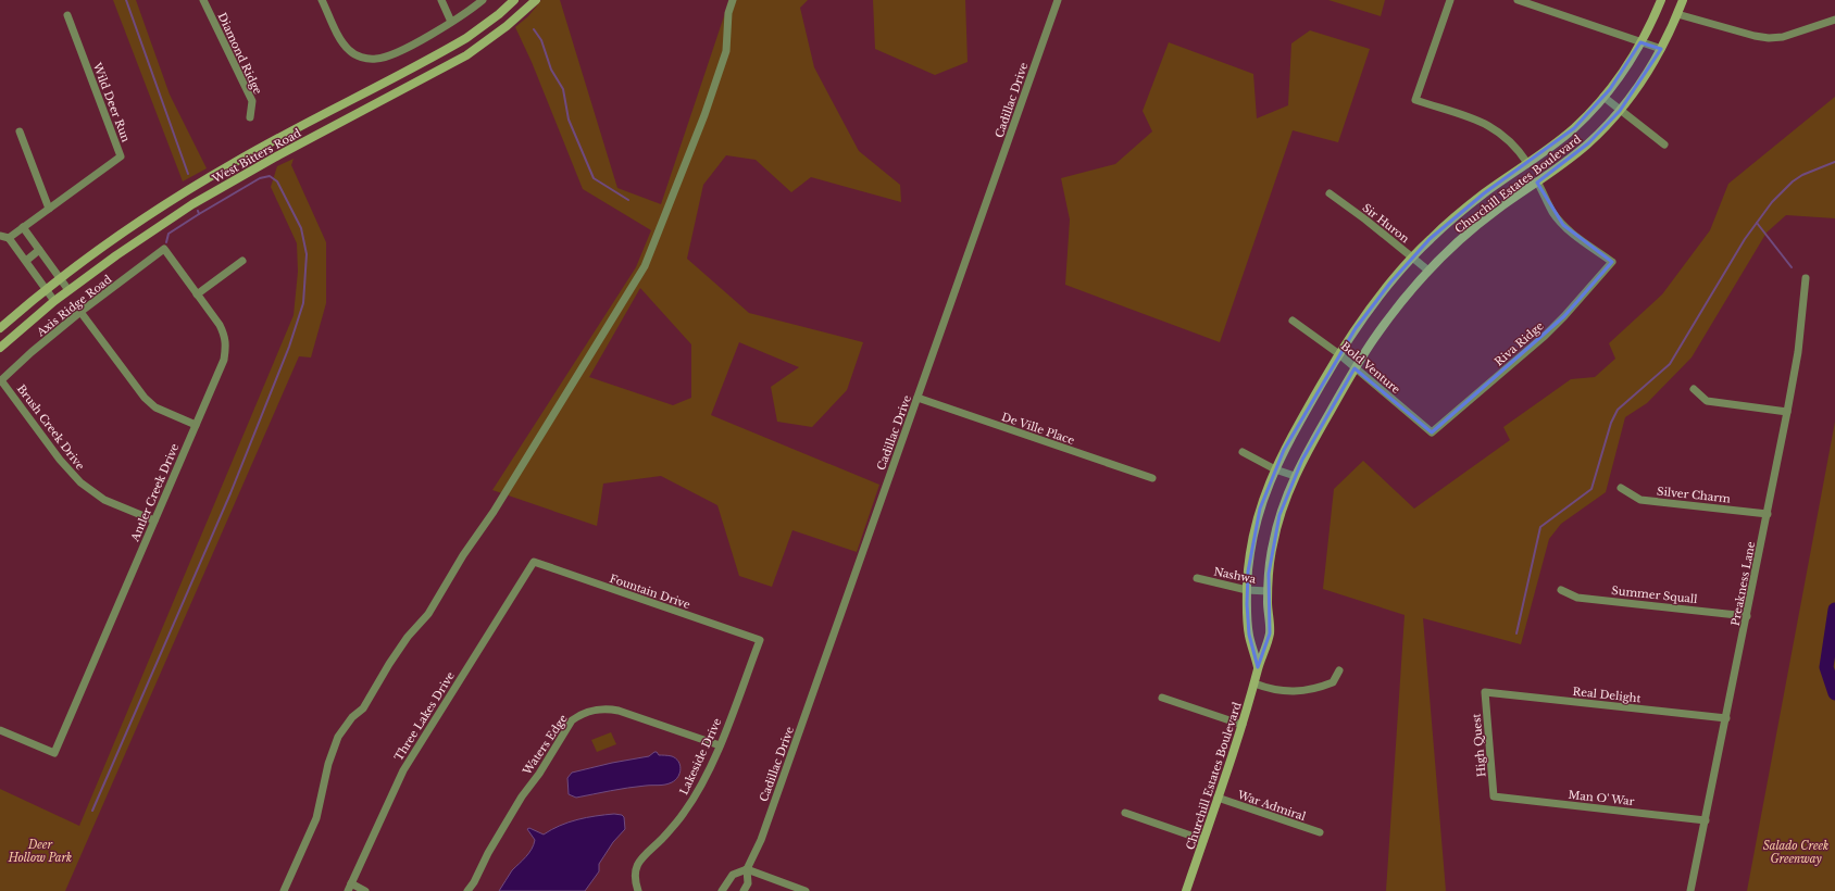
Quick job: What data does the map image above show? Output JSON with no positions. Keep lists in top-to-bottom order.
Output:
{
  "streets": {
    "street": [
      "Diamond Ridge",
      "Cadillac Drive",
      "Wild Deer Run",
      "West Bitters Road",
      "Churchill Estates Boulevard",
      "Sir Huron",
      "Axis Ridge Road",
      "Riva Ridge",
      "Bold Venture",
      "Brush Creek Drive",
      "De Ville Place",
      "Antler Creek Drive",
      "Silver Charm",
      "Nashwa",
      "Preakness Lane",
      "Fountain Drive",
      "Summer Squall",
      "Real Delight",
      "Three Lakes Drive",
      "Waters Edge",
      "High Quest",
      "Lakeside Drive",
      "Man O' War",
      "War Admiral"
    ]
  },
  "crossings": [
    ["Cadillac Drive", "De Ville Place"],
    ["Churchill Estates Boulevard", "Sir Huron"],
    ["Churchill Estates Boulevard", "Riva Ridge"],
    ["Churchill Estates Boulevard", "Bold Venture"],
    ["Churchill Estates Boulevard", "Nashwa"],
    ["Churchill Estates Boulevard", "War Admiral"],
    ["Axis Ridge Road", "Brush Creek Drive"],
    ["Axis Ridge Road", "Antler Creek Drive"],
    ["Riva Ridge", "Bold Venture"],
    ["Brush Creek Drive", "Antler Creek Drive"],
    ["Silver Charm", "Preakness Lane"],
    ["Preakness Lane", "Summer Squall"],
    ["Preakness Lane", "Real Delight"],
    ["Preakness Lane", "Man O' War"],
    ["Fountain Drive", "Three Lakes Drive"],
    ["Fountain Drive", "Lakeside Drive"],
    ["Real Delight", "High Quest"],
    ["Waters Edge", "Lakeside Drive"],
    ["High Quest", "Man O' War"]
  ],
  "parks": ["Deer Hollow Park", "Salado Creek Greenway"]
}
